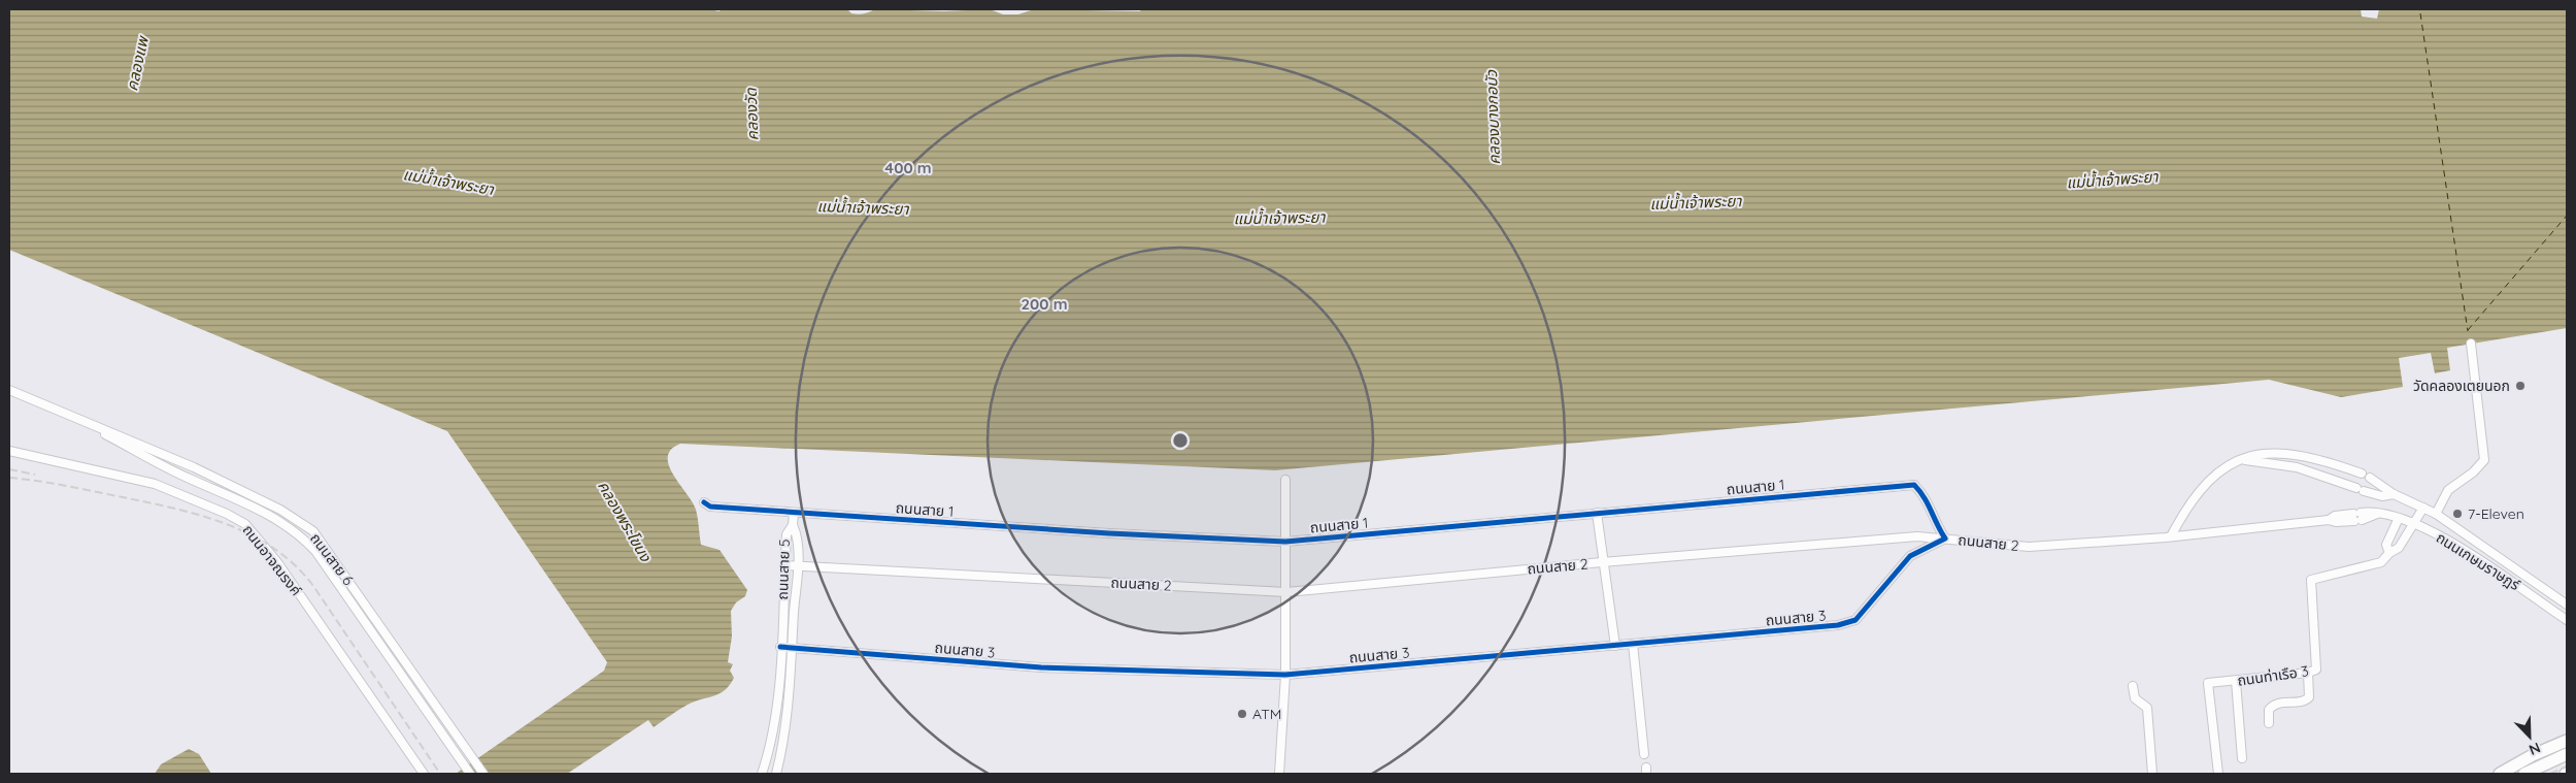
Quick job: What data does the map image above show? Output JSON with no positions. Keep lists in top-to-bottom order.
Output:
{
  "streets": {
    "street": [
      "ถนนสาย 1",
      "ถนนสาย 2",
      "ถนนสาย 6",
      "ถนนอาจณรงค์",
      "ถนนเกษมราษฎร์",
      "ถนนสาย 5",
      "ถนนสาย 3",
      "ถนนท่าเรือ 3"
    ]
  },
  "crossings": [
    ["ถนนสาย 1", "ถนนสาย 2"],
    ["ถนนสาย 1", "ถนนสาย 5"],
    ["ถนนสาย 1", "ถนนสาย 3"],
    ["ถนนสาย 2", "ถนนเกษมราษฎร์"],
    ["ถนนสาย 2", "ถนนสาย 5"],
    ["ถนนสาย 2", "ถนนสาย 3"],
    ["ถนนเกษมราษฎร์", "ถนนท่าเรือ 3"],
    ["ถนนสาย 5", "ถนนสาย 3"]
  ],
  "water": [
    "คลองแพ",
    "คลองวัด",
    "คลองบางกอบัว",
    "แม่น้ำเจ้าพระยา",
    "คลองพระโขนง"
  ],
  "places": ["วัดคลองเตยนอก", "7-Eleven", "ATM"],
  "north": "bottom right",
  "rings": ["400 m", "200 m"]
}
